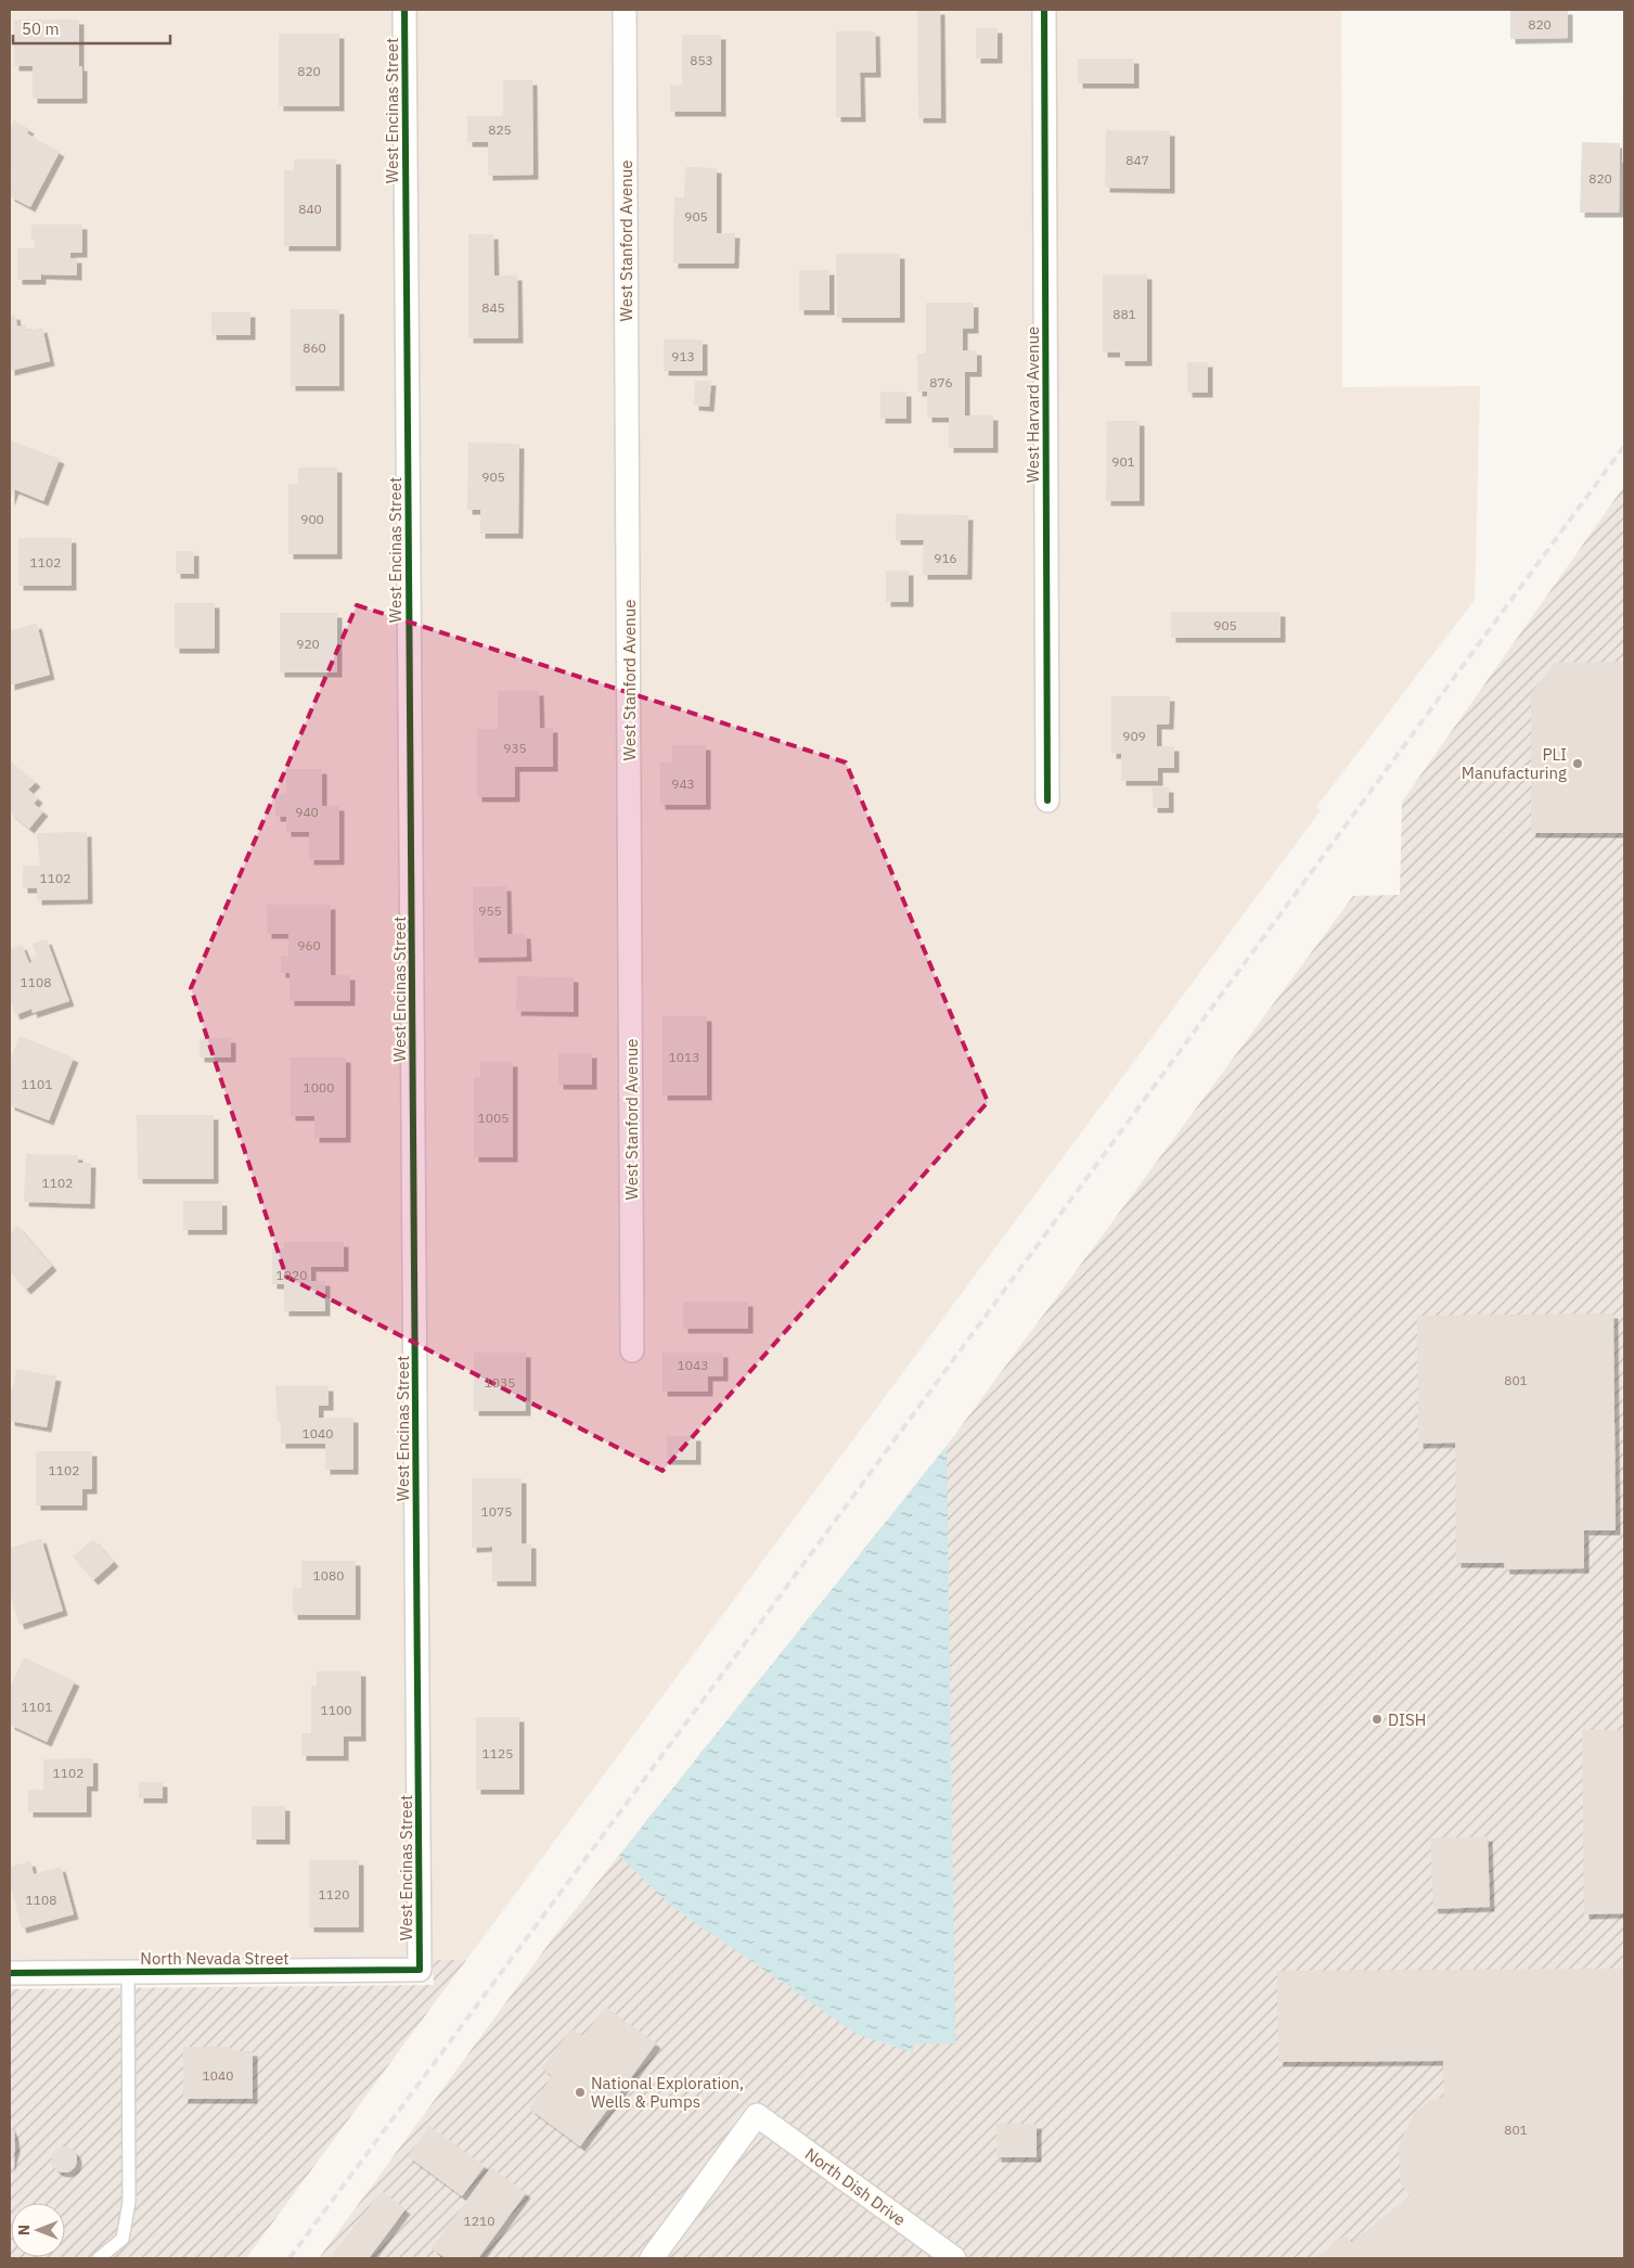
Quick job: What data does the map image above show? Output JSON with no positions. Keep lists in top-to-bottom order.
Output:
{
  "streets": {
    "street": [
      "West Encinas Street",
      "West Stanford Avenue",
      "West Harvard Avenue",
      "North Nevada Street",
      "North Dish Drive"
    ]
  },
  "crossings": [
    ["West Encinas Street", "North Nevada Street"]
  ],
  "places": ["PLI Manufacturing", "DISH", "National Exploration, Wells & Pumps"],
  "house_numbers": [
    "820",
    "853",
    "820",
    "825",
    "847",
    "820",
    "840",
    "905",
    "845",
    "881",
    "860",
    "913",
    "876",
    "901",
    "905",
    "900",
    "916",
    "1102",
    "905",
    "920",
    "909",
    "935",
    "943",
    "940",
    "1102",
    "955",
    "960",
    "1108",
    "1013",
    "1101",
    "1000",
    "1005",
    "1102",
    "1020",
    "1043",
    "801",
    "1035",
    "1040",
    "1102",
    "1075",
    "1080",
    "1101",
    "1100",
    "1125",
    "1102",
    "1120",
    "1108",
    "1040",
    "801",
    "1210"
  ],
  "scale_bar": "50 m",
  "north": "left"
}
